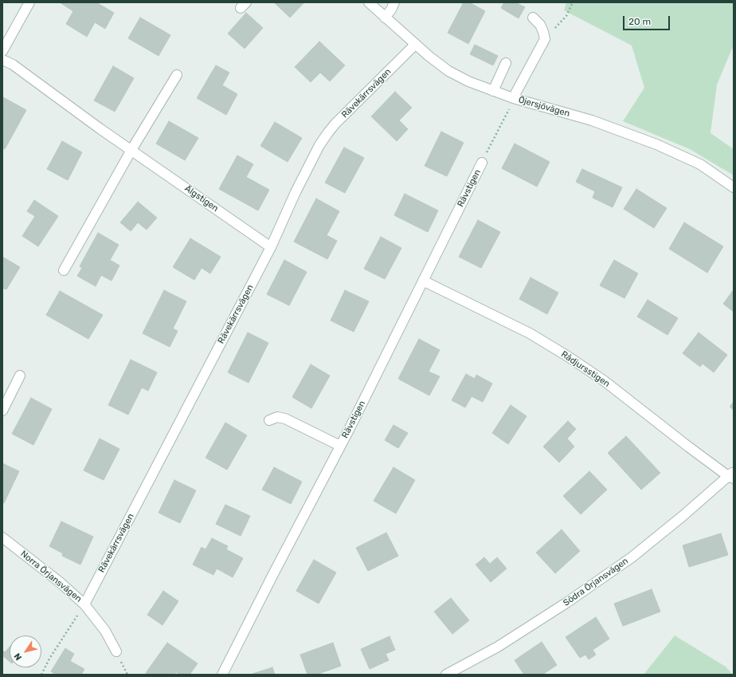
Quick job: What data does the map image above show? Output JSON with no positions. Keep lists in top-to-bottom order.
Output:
{
  "streets": {
    "street": [
      "Rävekärrsvägen",
      "Öjersjövägen",
      "Rävstigen",
      "Älgstigen",
      "Rådjursstigen",
      "Norra Örjansvägen",
      "Södra Örjansvägen"
    ]
  },
  "crossings": [
    ["Rävekärrsvägen", "Öjersjövägen"],
    ["Rävekärrsvägen", "Älgstigen"],
    ["Rävekärrsvägen", "Norra Örjansvägen"],
    ["Rävstigen", "Rådjursstigen"],
    ["Rådjursstigen", "Södra Örjansvägen"]
  ],
  "scale_bar": "20 m",
  "north": "bottom left"
}
